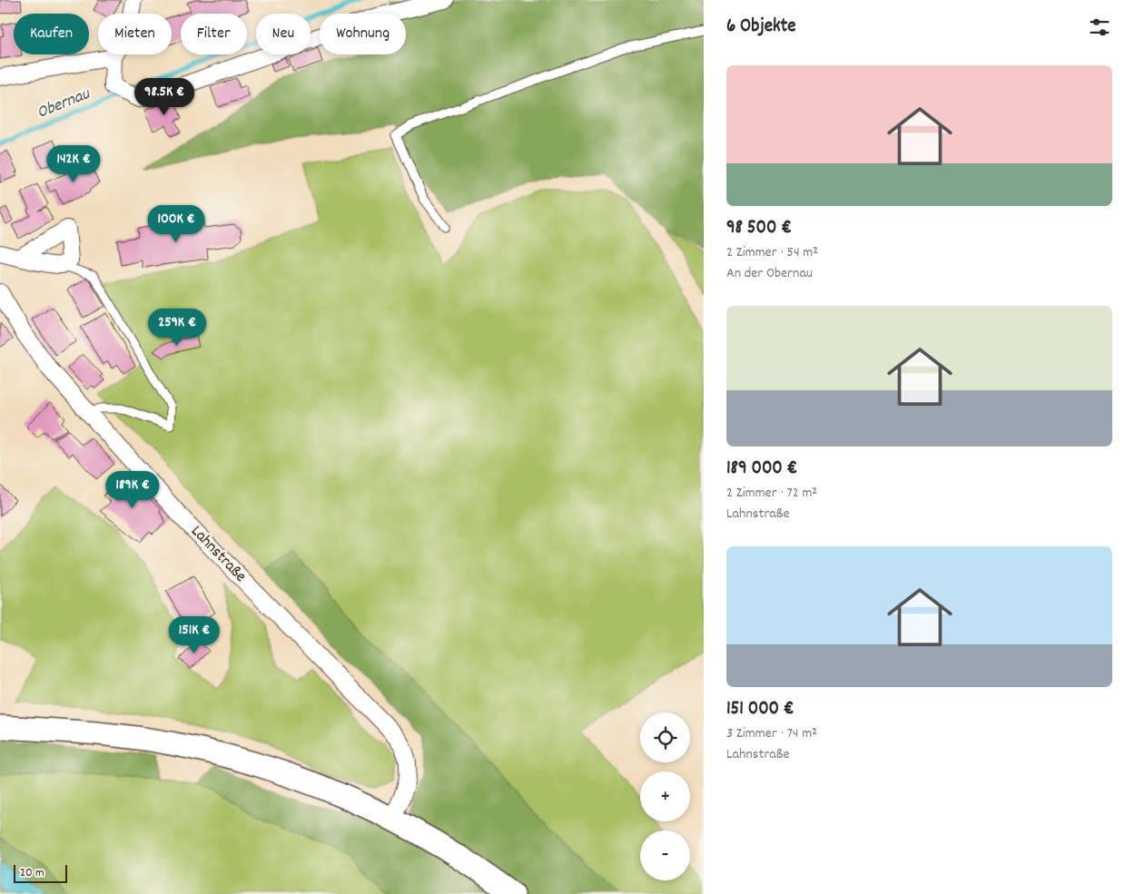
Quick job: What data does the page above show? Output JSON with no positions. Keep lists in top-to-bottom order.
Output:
{
  "streets": {
    "street": ["Lahnstraße"]
  },
  "water": ["Obernau"],
  "scale_bar": "20 m",
  "page": {
    "heading": "6 Objekte",
    "chip": [
      "Kaufen",
      "Mieten",
      "Filter",
      "Neu",
      "Wohnung"
    ],
    "list": [
      {
        "name": "98 500 €",
        "note": "2 Zimmer · 54 m² · An der Obernau"
      },
      {
        "name": "189 000 €",
        "note": "2 Zimmer · 72 m² · Lahnstraße"
      },
      {
        "name": "151 000 €",
        "note": "3 Zimmer · 74 m² · Lahnstraße"
      }
    ],
    "price": [
      "98.5K €",
      "142K €",
      "100K €",
      "259K €",
      "189K €",
      "151K €"
    ],
    "map_buttons": ["+", "−"],
    "scale": "20 m"
  }
}
